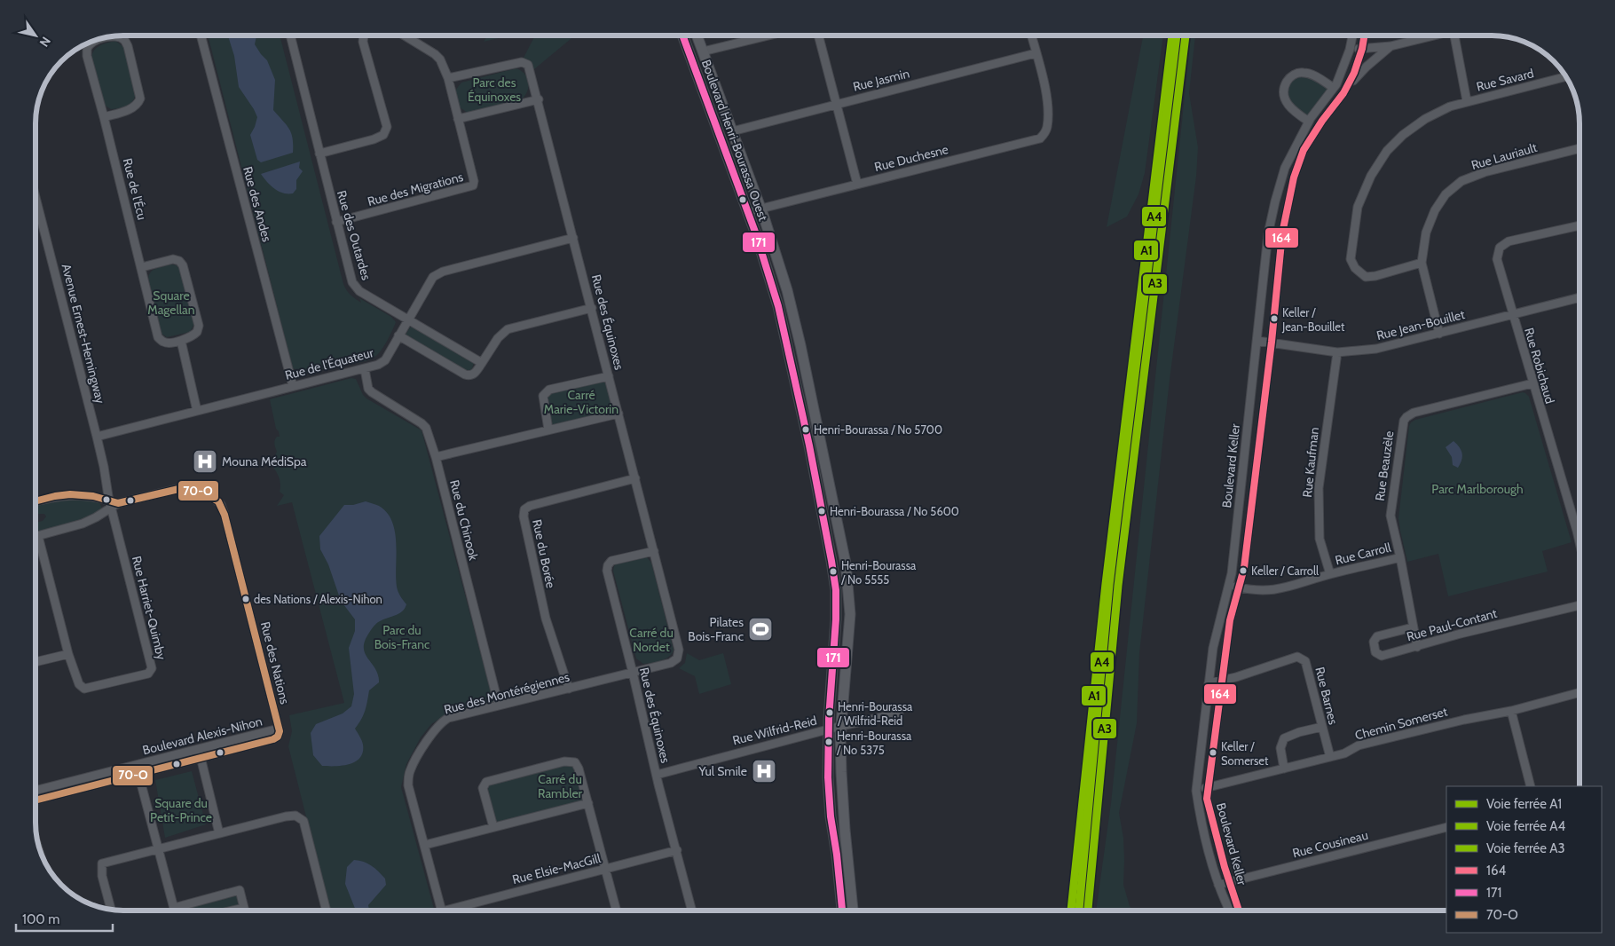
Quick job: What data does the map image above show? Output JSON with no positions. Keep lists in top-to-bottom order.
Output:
{
  "streets": {
    "main road": ["Boulevard Henri-Bourassa Ouest"],
    "street": [
      "Rue Jasmin",
      "Rue Savard",
      "Rue Lauriault",
      "Rue Duchesne",
      "Rue de l'Écu",
      "Rue des Migrations",
      "Rue des Andes",
      "Rue des Outardes",
      "Rue des Équinoxes",
      "Rue Jean-Bouillet",
      "Avenue Ernest-Hemingway",
      "Rue de l'Équateur",
      "Rue Robichaud",
      "Rue Kaufman",
      "Boulevard Keller",
      "Rue Beauzèle",
      "Rue du Chinook",
      "Rue du Borée",
      "Rue Carroll",
      "Rue Harriet-Quimby",
      "Rue Paul-Contant",
      "Rue des Nations",
      "Rue des Montérégiennes",
      "Rue Barnes",
      "Chemin Somerset",
      "Rue Wilfrid-Reid",
      "Boulevard Alexis-Nihon",
      "Rue Cousineau",
      "Rue Elsie-MacGill"
    ]
  },
  "crossings": [
    ["Rue Jasmin", "Boulevard Henri-Bourassa Ouest"],
    ["Rue Jasmin", "Rue Duchesne"],
    ["Rue Savard", "Rue Lauriault"],
    ["Boulevard Henri-Bourassa Ouest", "Rue Duchesne"],
    ["Boulevard Henri-Bourassa Ouest", "Rue Wilfrid-Reid"],
    ["Rue Lauriault", "Rue Jean-Bouillet"],
    ["Rue des Migrations", "Rue des Outardes"],
    ["Rue des Migrations", "Rue des Équinoxes"],
    ["Rue des Andes", "Rue de l'Équateur"],
    ["Rue des Outardes", "Rue de l'Équateur"],
    ["Rue des Équinoxes", "Rue de l'Équateur"],
    ["Rue des Équinoxes", "Rue du Borée"],
    ["Rue des Équinoxes", "Rue des Montérégiennes"],
    ["Rue des Équinoxes", "Rue Wilfrid-Reid"],
    ["Rue des Équinoxes", "Rue Elsie-MacGill"],
    ["Rue Jean-Bouillet", "Rue Robichaud"],
    ["Rue Jean-Bouillet", "Rue Kaufman"],
    ["Rue Jean-Bouillet", "Boulevard Keller"],
    ["Avenue Ernest-Hemingway", "Rue de l'Équateur"],
    ["Avenue Ernest-Hemingway", "Rue Harriet-Quimby"],
    ["Avenue Ernest-Hemingway", "Rue des Nations"],
    ["Rue de l'Équateur", "Rue du Chinook"],
    ["Rue Robichaud", "Rue Beauzèle"],
    ["Rue Kaufman", "Rue Carroll"],
    ["Boulevard Keller", "Rue Carroll"],
    ["Boulevard Keller", "Rue Barnes"],
    ["Boulevard Keller", "Chemin Somerset"],
    ["Boulevard Keller", "Rue Cousineau"],
    ["Rue Beauzèle", "Rue Carroll"],
    ["Rue Beauzèle", "Rue Paul-Contant"],
    ["Rue du Chinook", "Rue des Montérégiennes"],
    ["Rue du Borée", "Rue des Montérégiennes"],
    ["Rue Harriet-Quimby", "Rue des Nations"],
    ["Rue des Nations", "Boulevard Alexis-Nihon"],
    ["Rue Barnes", "Chemin Somerset"]
  ],
  "parks": [
    "Parc des Équinoxes",
    "Square Magellan",
    "Carré Marie-Victorin",
    "Parc Marlborough",
    "Parc du Bois-Franc",
    "Carré du Nordet",
    "Carré du Rambler",
    "Square du Petit-Prince"
  ],
  "places": {
    "other": [
      "Keller / Jean-Bouillet",
      "Henri-Bourassa / No 5700",
      "Henri-Bourassa / No 5600",
      "Keller / Carroll",
      "Henri-Bourassa / No 5555",
      "des Nations / Alexis-Nihon",
      "Henri-Bourassa / Wilfrid-Reid",
      "Henri-Bourassa / No 5375",
      "Keller / Somerset"
    ],
    "hospital": ["Mouna MédiSpa", "Yul Smile"],
    "sports": ["Pilates Bois-Franc"]
  },
  "lines": [
    "rail line A1",
    "rail line A4",
    "rail line A3",
    "transit line 164",
    "transit line 171",
    "transit line 70-O"
  ],
  "legend": [
    "Voie ferrée A1",
    "Voie ferrée A4",
    "Voie ferrée A3",
    "164",
    "171",
    "70-O"
  ],
  "scale_bar": "100 m",
  "north": "bottom right"
}
